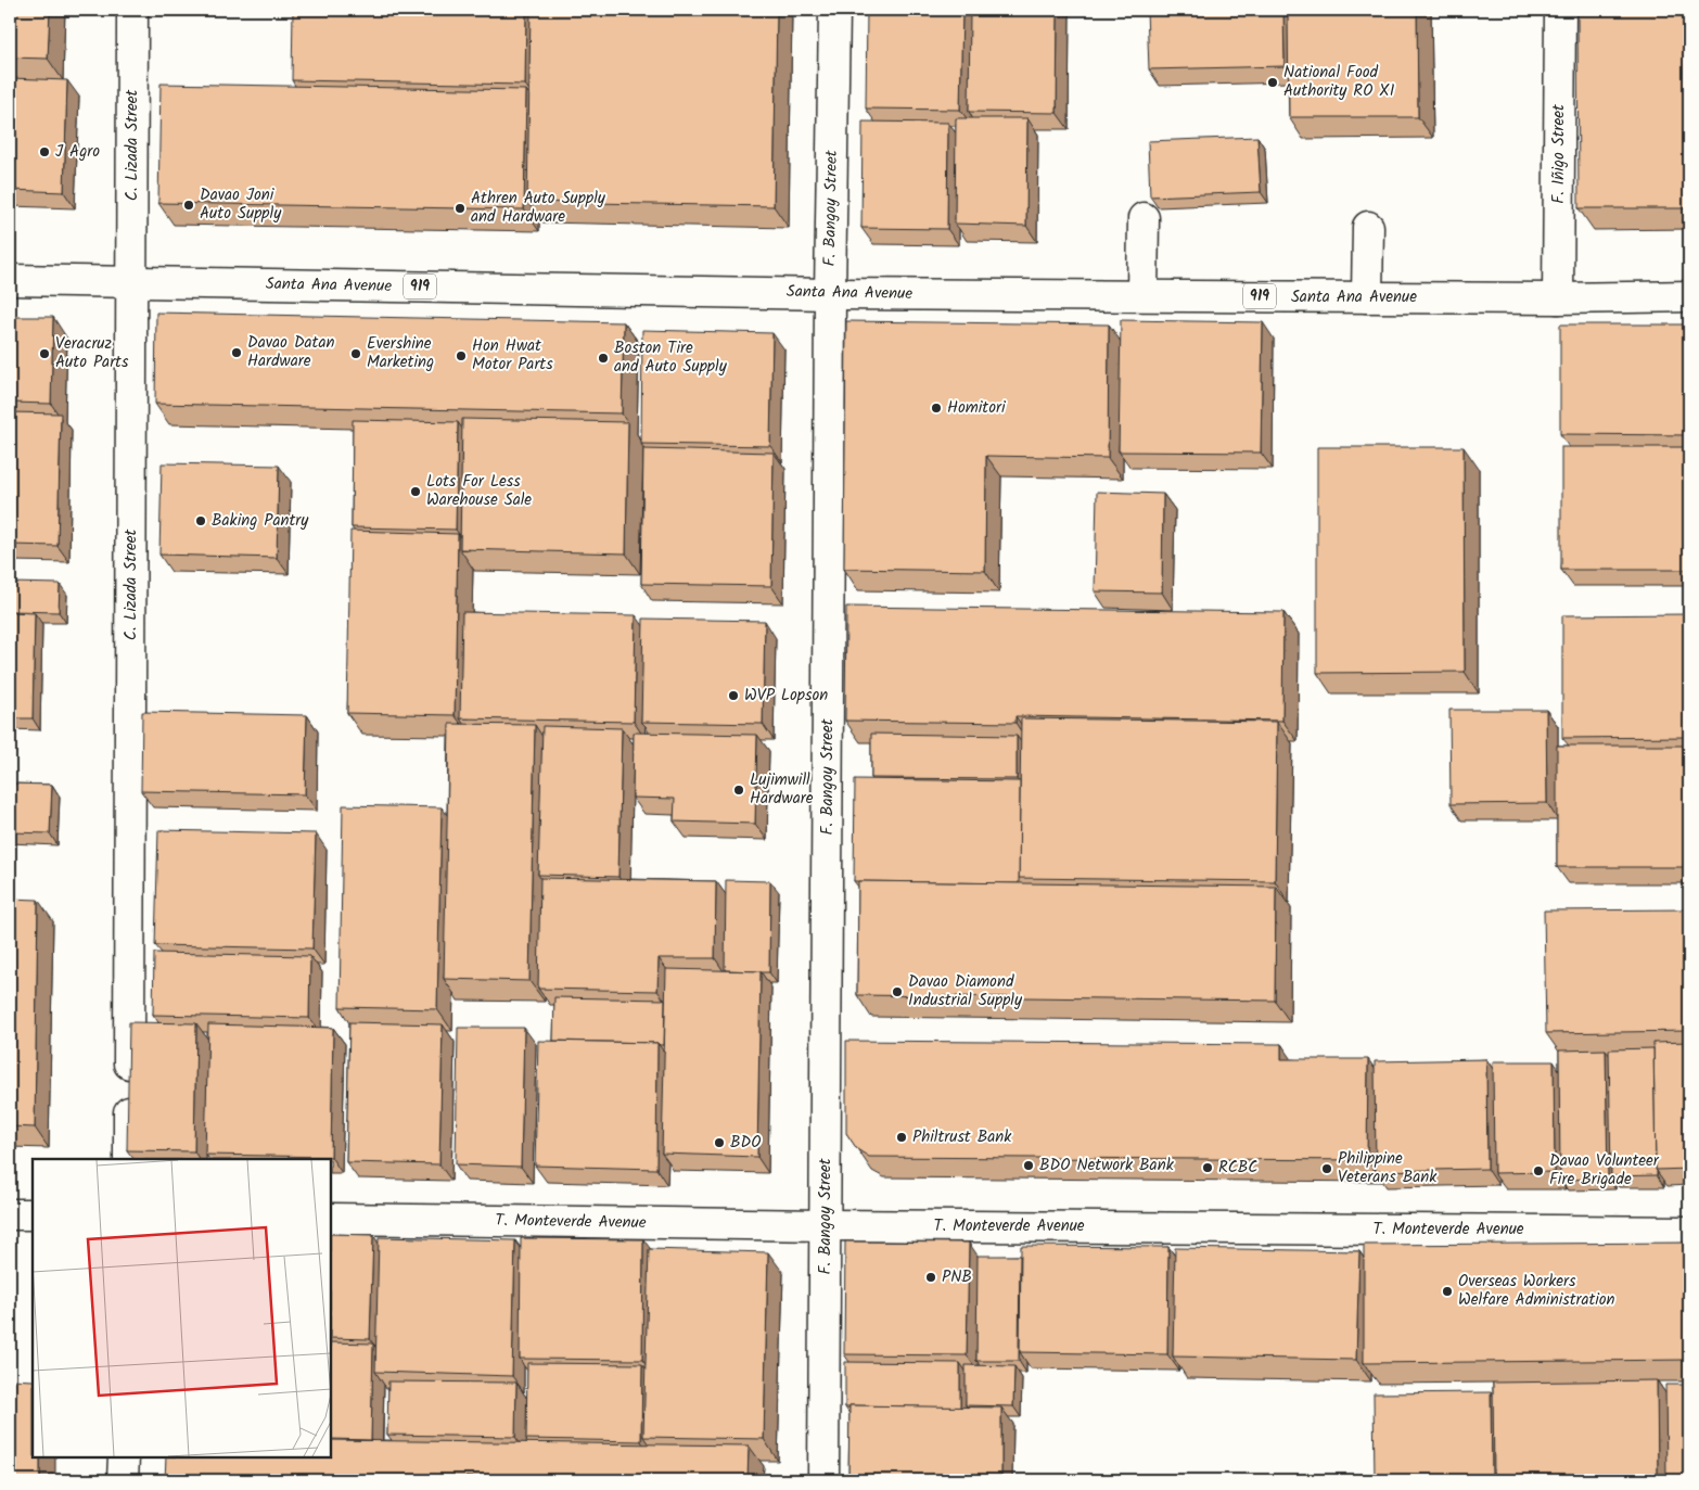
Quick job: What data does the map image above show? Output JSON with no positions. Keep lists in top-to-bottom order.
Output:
{
  "streets": {
    "street": [
      "C. Lizada Street",
      "F. Iñigo Street",
      "F. Bangoy Street",
      "Santa Ana Avenue",
      "919",
      "T. Monteverde Avenue"
    ]
  },
  "crossings": [
    ["C. Lizada Street", "Santa Ana Avenue"],
    ["F. Iñigo Street", "Santa Ana Avenue"],
    ["F. Bangoy Street", "Santa Ana Avenue"],
    ["F. Bangoy Street", "T. Monteverde Avenue"]
  ],
  "places": [
    "National Food Authority RO XI",
    "J Agro",
    "Davao Joni Auto Supply",
    "Athren Auto Supply and Hardware",
    "Davao Datan Hardware",
    "Veracruz Auto Parts",
    "Evershine Marketing",
    "Hon Hwat Motor Parts",
    "Boston Tire and Auto Supply",
    "Homitori",
    "Lots For Less Warehouse Sale",
    "Baking Pantry",
    "WVP Lopson",
    "Lujimwill Hardware",
    "Davao Diamond Industrial Supply",
    "Philtrust Bank",
    "BDO",
    "BDO Network Bank",
    "RCBC",
    "Philippine Veterans Bank",
    "Davao Volunteer Fire Brigade",
    "PNB",
    "Overseas Workers Welfare Administration"
  ]
}
